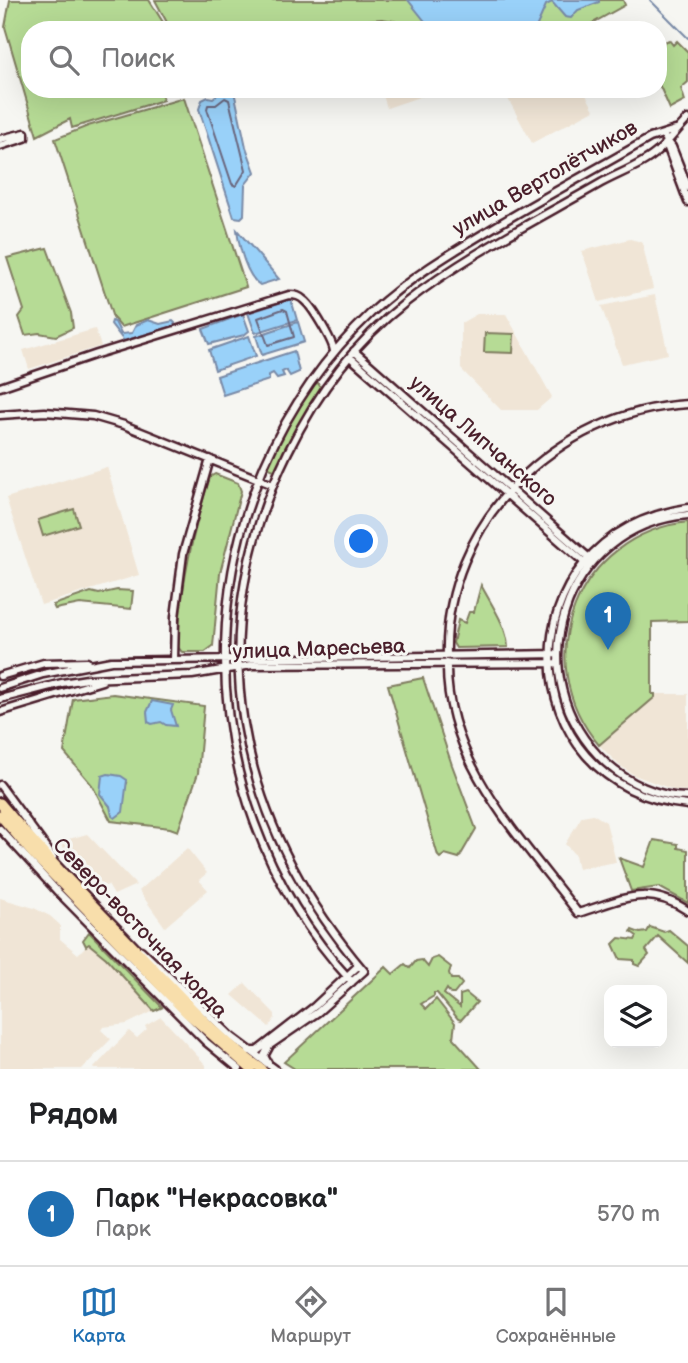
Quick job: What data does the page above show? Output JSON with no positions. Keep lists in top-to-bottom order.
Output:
{
  "streets": {
    "highway": ["Северо-восточная хорда"],
    "street": ["улица Вертолётчиков", "улица Липчанского", "улица Маресьева"]
  },
  "crossings": [
    ["улица Вертолётчиков", "улица Липчанского"],
    ["улица Вертолётчиков", "улица Маресьева"]
  ],
  "page": {
    "search": "Поиск",
    "pins": "1",
    "heading": "Рядом",
    "list": [
      {
        "mark": "1",
        "name": "Парк \"Некрасовка\"",
        "note": "Парк",
        "value": "570 m"
      }
    ],
    "nav": ["Карта", "Маршрут", "Сохранённые"]
  }
}
